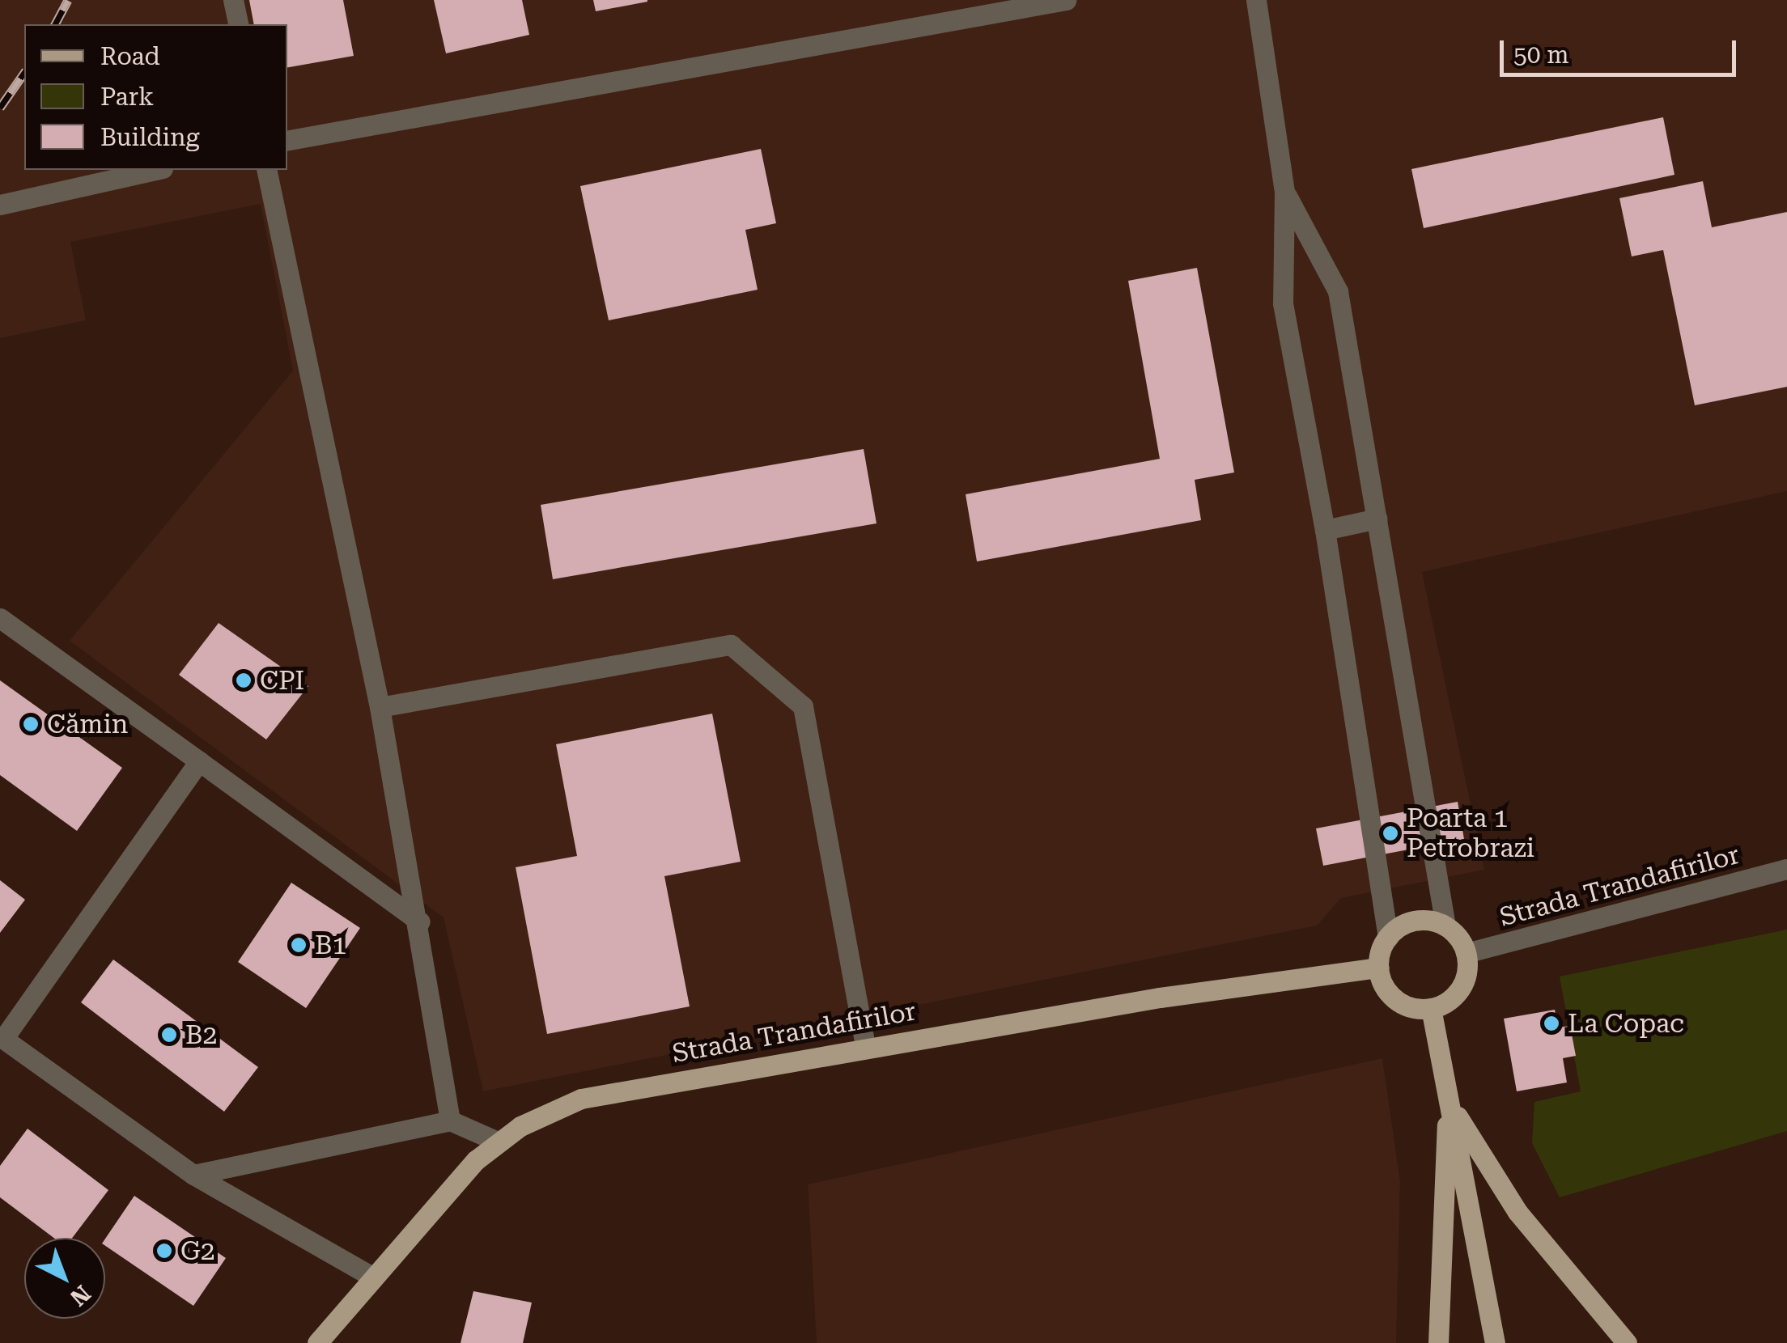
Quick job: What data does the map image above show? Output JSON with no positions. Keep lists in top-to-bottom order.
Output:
{
  "streets": {
    "main road": ["Strada Trandafirilor"]
  },
  "places": [
    "CPI",
    "Cămin",
    "Poarta 1 Petrobrazi",
    "B1",
    "La Copac",
    "B2",
    "G2"
  ],
  "legend": ["Road", "Park", "Building"],
  "scale_bar": "50 m",
  "north": "bottom right"
}
